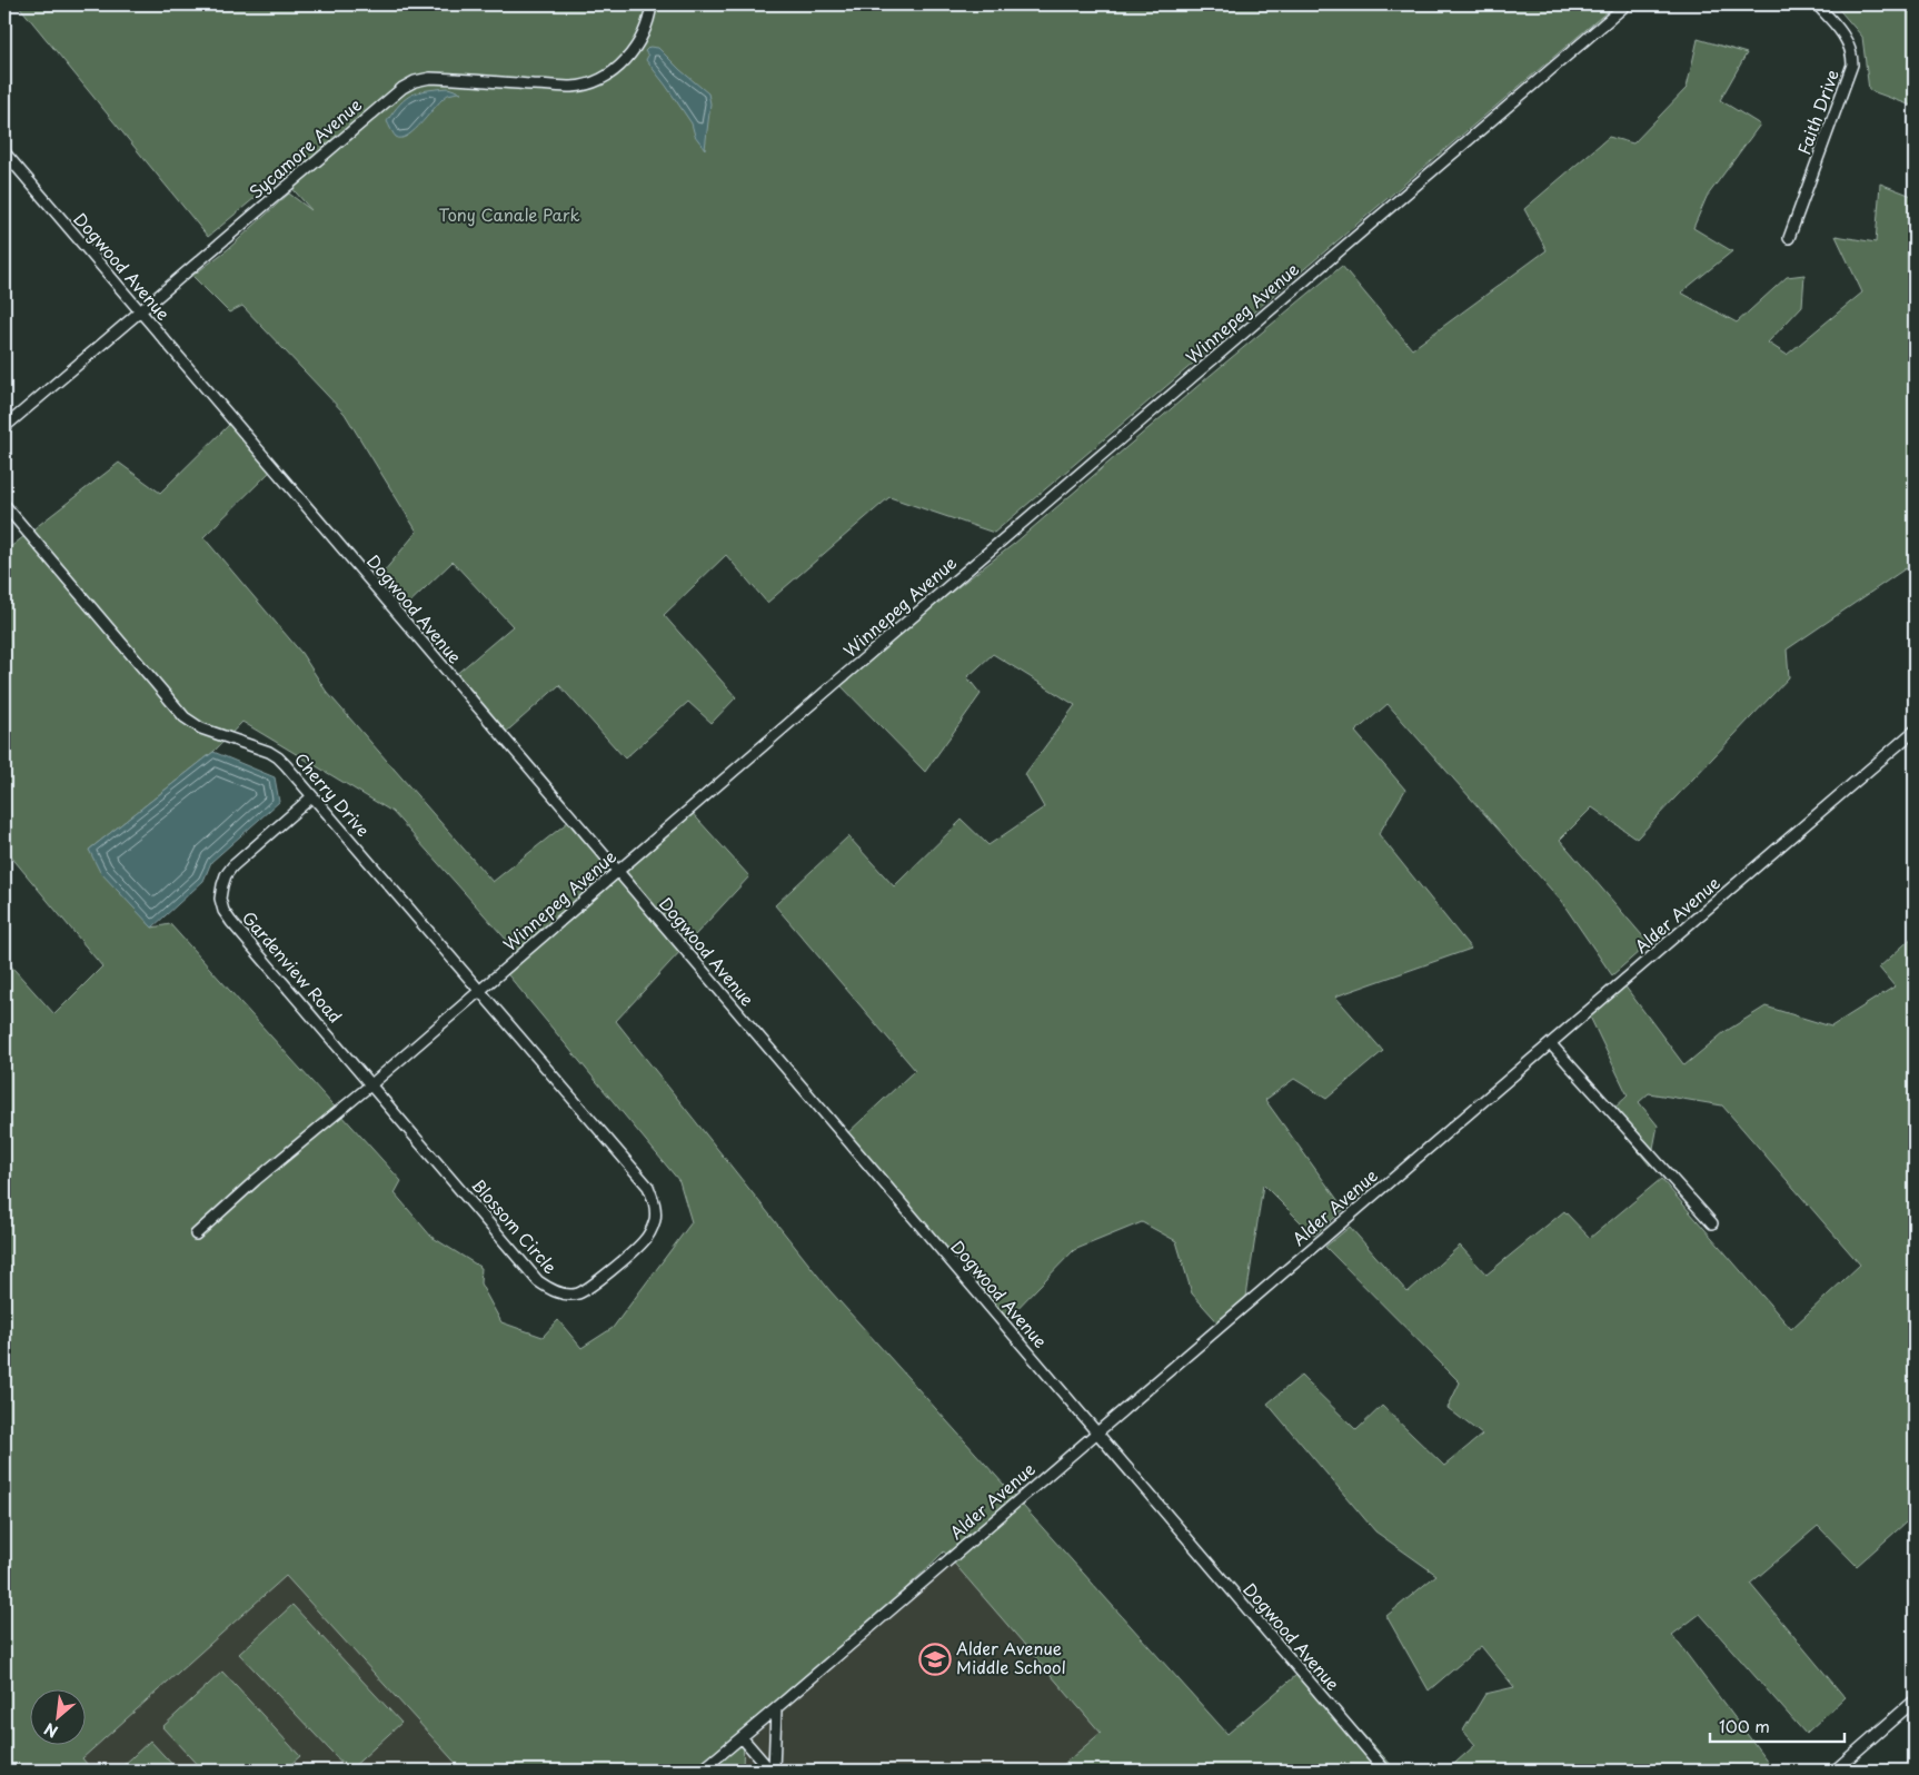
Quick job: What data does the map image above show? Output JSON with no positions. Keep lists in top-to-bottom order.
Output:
{
  "streets": {
    "street": [
      "Faith Drive",
      "Sycamore Avenue",
      "Dogwood Avenue",
      "Winnepeg Avenue",
      "Cherry Drive",
      "Alder Avenue",
      "Gardenview Road",
      "Blossom Circle"
    ]
  },
  "crossings": [
    ["Sycamore Avenue", "Dogwood Avenue"],
    ["Dogwood Avenue", "Winnepeg Avenue"],
    ["Dogwood Avenue", "Alder Avenue"],
    ["Winnepeg Avenue", "Cherry Drive"],
    ["Winnepeg Avenue", "Gardenview Road"],
    ["Winnepeg Avenue", "Blossom Circle"],
    ["Cherry Drive", "Gardenview Road"],
    ["Cherry Drive", "Blossom Circle"],
    ["Gardenview Road", "Blossom Circle"]
  ],
  "parks": ["Tony Canale Park"],
  "places": {
    "school or university": ["Alder Avenue Middle School"]
  },
  "scale_bar": "100 m",
  "north": "bottom left"
}
